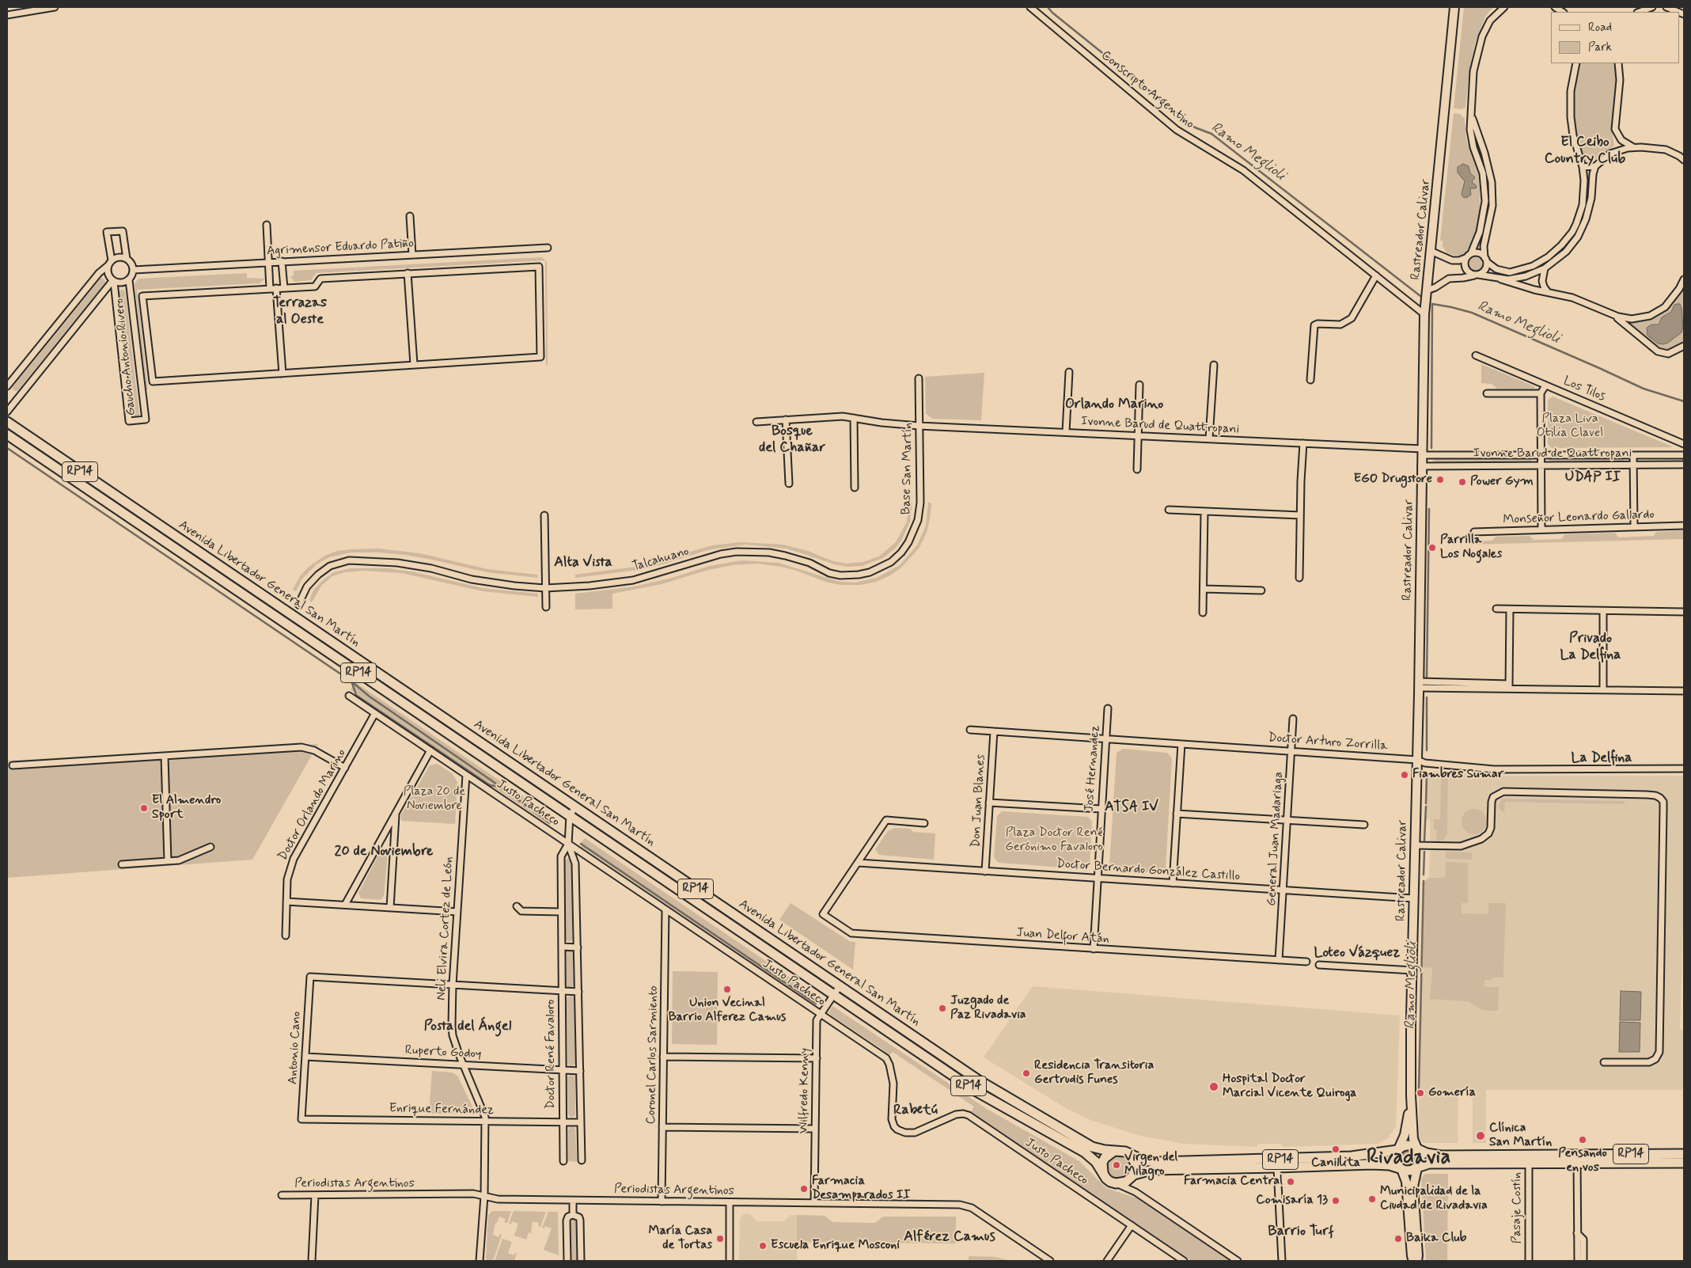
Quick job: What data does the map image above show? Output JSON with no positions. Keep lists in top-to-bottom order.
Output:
{
  "streets": {
    "main road": ["Rastreador Calivar", "RP14", "Avenida Libertador General San Martín"],
    "street": [
      "Conscripto Argentino",
      "Agrimensor Eduardo Patiño",
      "Gaucho Antonio Rivero",
      "Los Tilos",
      "Ivonne Barud de Quattropani",
      "Base San Martín",
      "Monseñor Leonardo Gallardo",
      "Talcahuano",
      "Doctor Arturo Zorrilla",
      "José Hernandez",
      "Don Juan Blanes",
      "Justo Pacheco",
      "Doctor Orlando Marino",
      "General Juan Madariaga",
      "Doctor Bernardo González Castillo",
      "Neli Elvira Cortez de León",
      "Juan Delfor Atán",
      "Antonio Cano",
      "Ruperto Godoy",
      "Doctor René Favaloro",
      "Coronel Carlos Sarmiento",
      "Wilfredo Kenny",
      "Enrique Fernández",
      "Periodistas Argentinos",
      "Pasaje Costín"
    ]
  },
  "crossings": [
    ["Conscripto Argentino", "Rastreador Calivar"],
    ["Rastreador Calivar", "Ivonne Barud de Quattropani"],
    ["Rastreador Calivar", "RP14"],
    ["Rastreador Calivar", "Avenida Libertador General San Martín"],
    ["Rastreador Calivar", "Doctor Arturo Zorrilla"],
    ["Rastreador Calivar", "Doctor Bernardo González Castillo"],
    ["Agrimensor Eduardo Patiño", "Gaucho Antonio Rivero"],
    ["Ivonne Barud de Quattropani", "Base San Martín"],
    ["Base San Martín", "Talcahuano"],
    ["RP14", "Avenida Libertador General San Martín"],
    ["RP14", "Pasaje Costín"],
    ["Avenida Libertador General San Martín", "Wilfredo Kenny"],
    ["Doctor Arturo Zorrilla", "José Hernandez"],
    ["Doctor Arturo Zorrilla", "Don Juan Blanes"],
    ["Doctor Arturo Zorrilla", "General Juan Madariaga"],
    ["José Hernandez", "Doctor Bernardo González Castillo"],
    ["José Hernandez", "Juan Delfor Atán"],
    ["Don Juan Blanes", "Doctor Bernardo González Castillo"],
    ["Justo Pacheco", "Doctor Orlando Marino"],
    ["Justo Pacheco", "Neli Elvira Cortez de León"],
    ["Justo Pacheco", "Doctor René Favaloro"],
    ["Justo Pacheco", "Coronel Carlos Sarmiento"],
    ["Justo Pacheco", "Wilfredo Kenny"],
    ["General Juan Madariaga", "Doctor Bernardo González Castillo"],
    ["General Juan Madariaga", "Juan Delfor Atán"],
    ["Doctor Bernardo González Castillo", "Juan Delfor Atán"],
    ["Neli Elvira Cortez de León", "Antonio Cano"],
    ["Neli Elvira Cortez de León", "Ruperto Godoy"],
    ["Neli Elvira Cortez de León", "Enrique Fernández"],
    ["Neli Elvira Cortez de León", "Periodistas Argentinos"],
    ["Antonio Cano", "Ruperto Godoy"],
    ["Antonio Cano", "Enrique Fernández"],
    ["Ruperto Godoy", "Doctor René Favaloro"],
    ["Doctor René Favaloro", "Enrique Fernández"],
    ["Coronel Carlos Sarmiento", "Periodistas Argentinos"],
    ["Wilfredo Kenny", "Periodistas Argentinos"]
  ],
  "districts": [
    "El Ceibo Country Club",
    "Terrazas al Oeste",
    "Orlando Marino",
    "Bosque del Chañar",
    "UDAP II",
    "Alta Vista",
    "Privado La Delfina",
    "La Delfina",
    "ATSA IV",
    "20 de Noviembre",
    "Loteo Vázquez",
    "Posta del Ángel",
    "Rabetú",
    "Rivadavia",
    "Barrio Turf",
    "Alférez Camus"
  ],
  "water": ["Ramo Meglioli"],
  "parks": ["Plaza Liva Otilia Clavel", "Plaza 20 de Noviembre", "Plaza Doctor René Gerónimo Favaloro"],
  "places": [
    "EGO Drugstore",
    "Power Gym",
    "Parrilla Los Nogales",
    "Fiambres Sumar",
    "El Almendro Sport",
    "Union Vecinal Barrio Alferez Camus",
    "Juzgado de Paz Rivadavia",
    "Residencia Transitoria Gertrudis Funes",
    "Hospital Doctor Marcial Vicente Quiroga",
    "Gomería",
    "Clínica San Martín",
    "Pensando en vos",
    "Canillita",
    "Virgen del Milagro",
    "Farmacia Central",
    "Farmacia Desamparados II",
    "Municipalidad de la Ciudad de Rivadavia",
    "Comisaría 13",
    "María Casa de Tortas",
    "Baika Club",
    "Escuela Enrique Mosconi"
  ],
  "legend": ["Road", "Park"]
}
